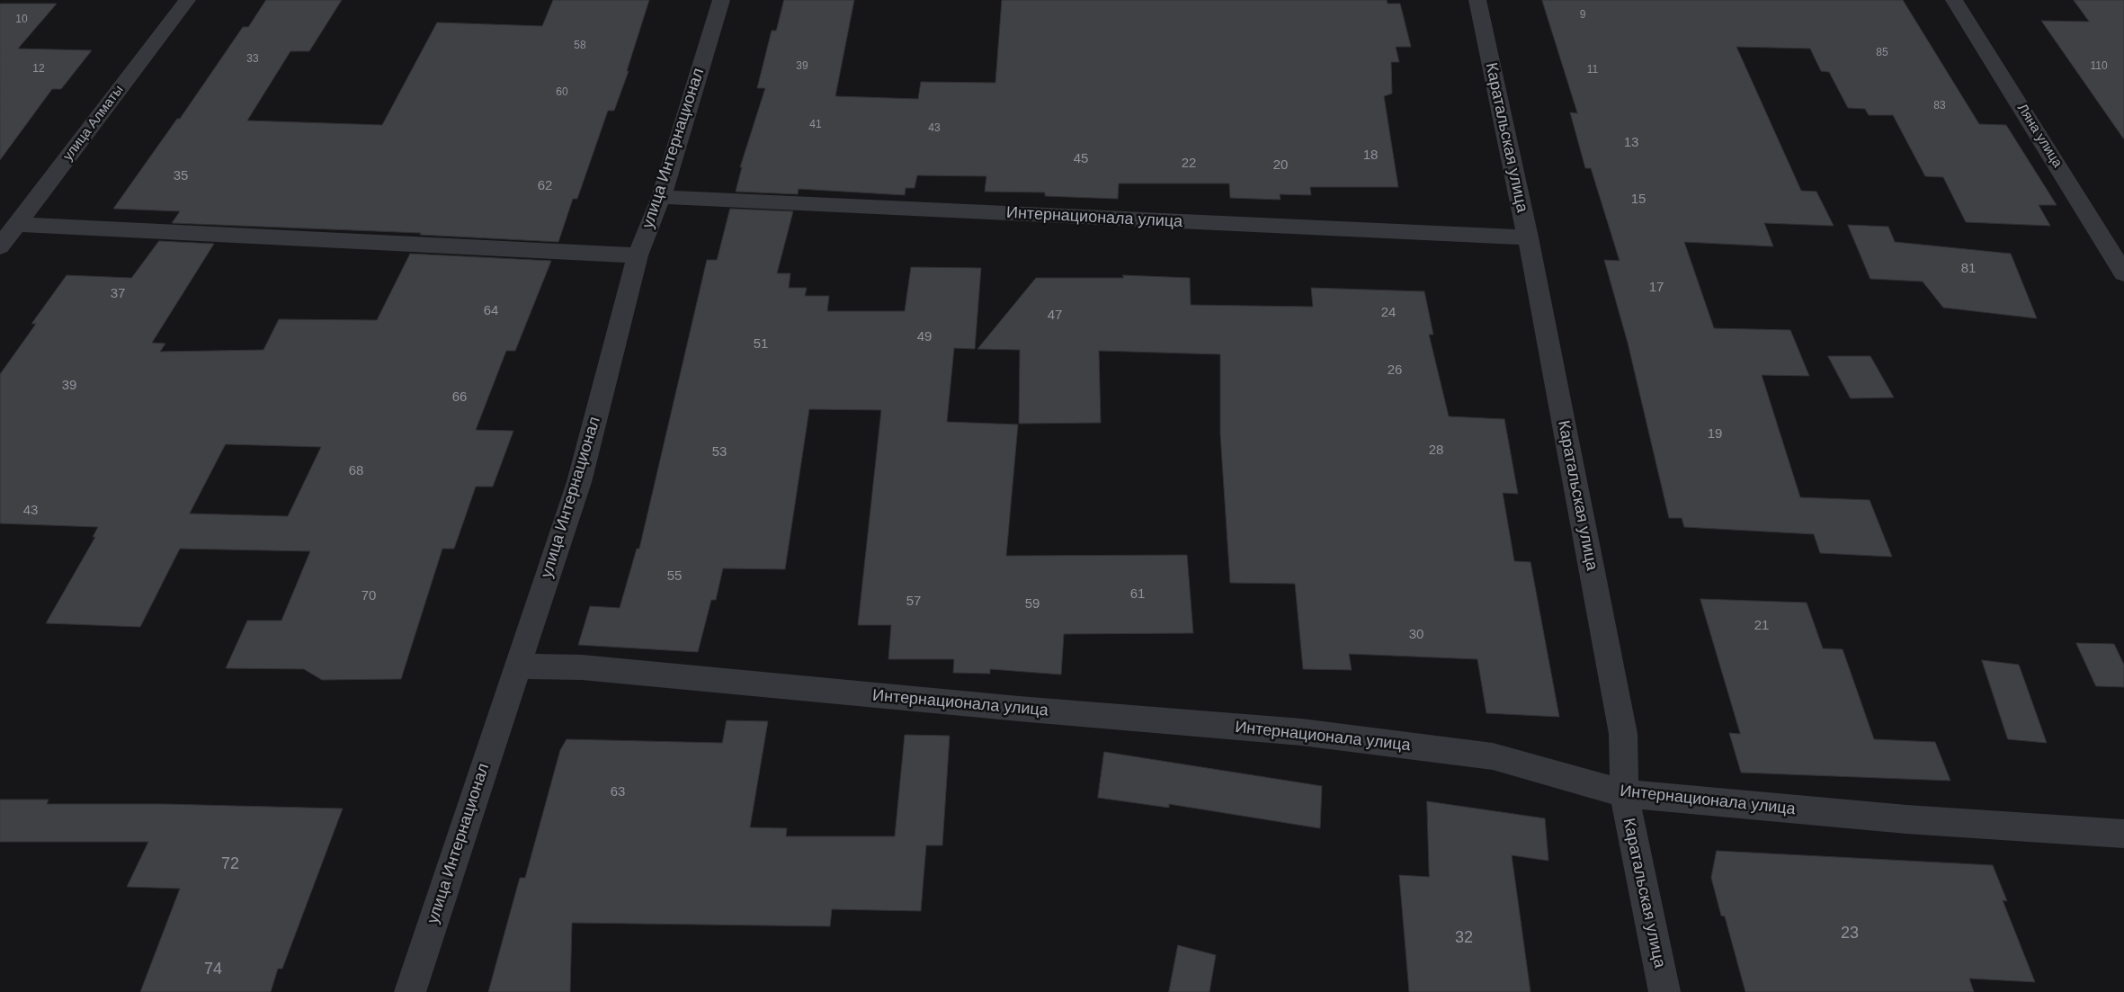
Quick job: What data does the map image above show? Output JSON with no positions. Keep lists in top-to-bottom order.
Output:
{
  "streets": {
    "street": [
      "улица Алматы",
      "Ляна улица",
      "Каратальская улица",
      "улица Интернационал",
      "Интернационала улица"
    ]
  },
  "crossings": [
    ["Каратальская улица", "Интернационала улица"],
    ["улица Интернационал", "Интернационала улица"]
  ],
  "house_numbers": [
    "9",
    "10",
    "58",
    "85",
    "33",
    "39",
    "110",
    "12",
    "11",
    "60",
    "83",
    "41",
    "43",
    "13",
    "18",
    "45",
    "22",
    "20",
    "35",
    "62",
    "15",
    "81",
    "17",
    "37",
    "64",
    "24",
    "47",
    "49",
    "51",
    "26",
    "39",
    "66",
    "19",
    "28",
    "53",
    "68",
    "43",
    "55",
    "61",
    "70",
    "57",
    "59",
    "21",
    "30",
    "63",
    "72",
    "23",
    "32",
    "74"
  ]
}
